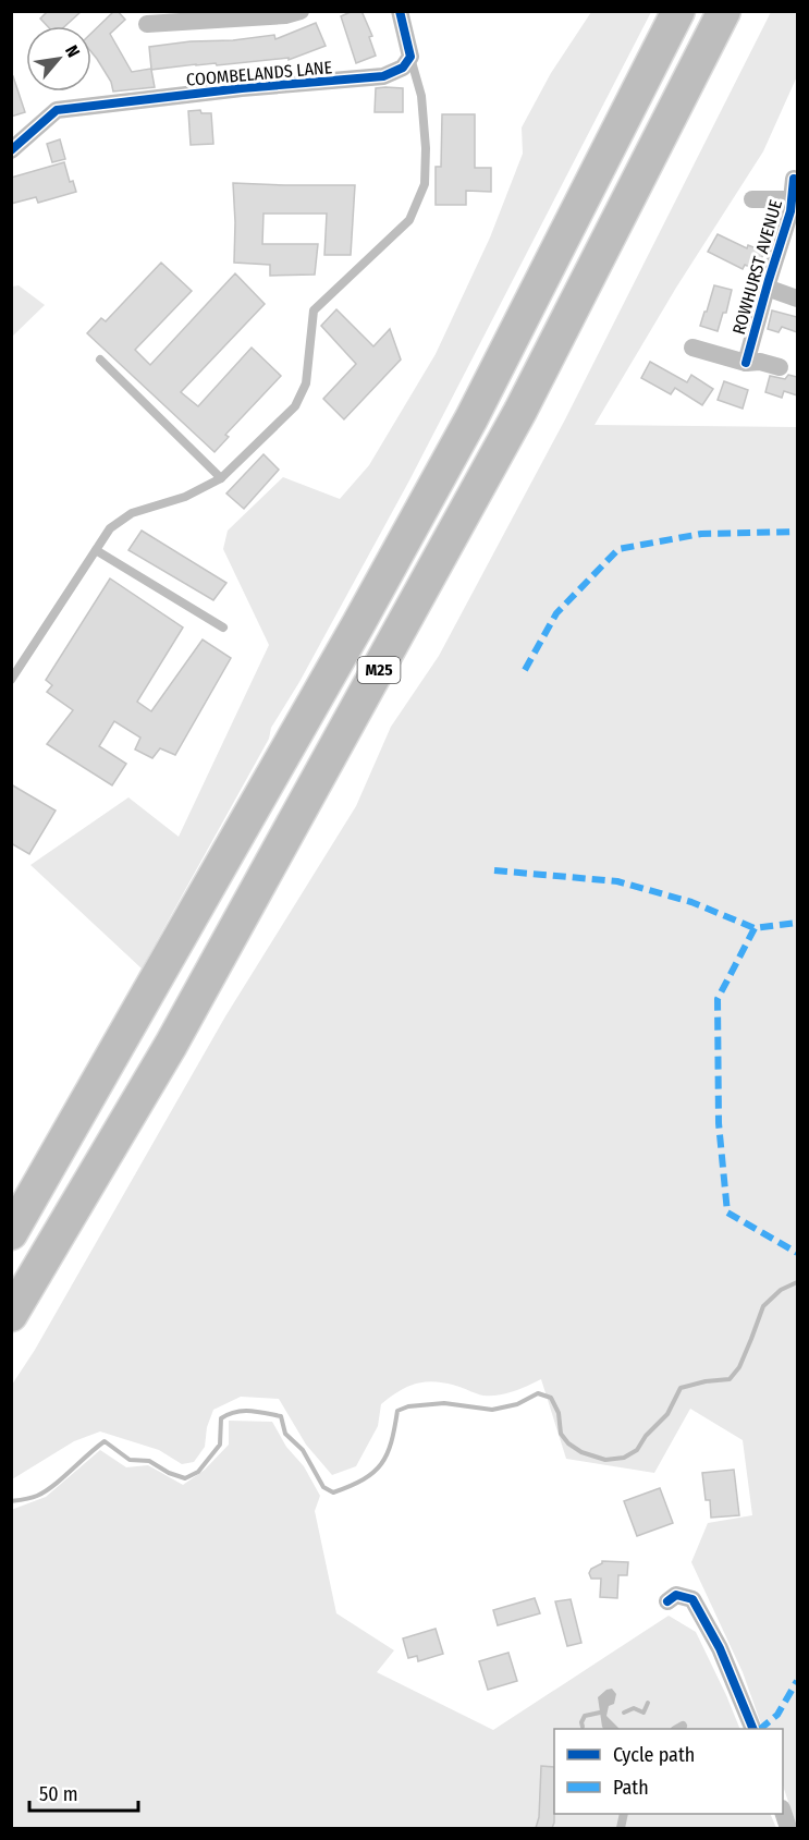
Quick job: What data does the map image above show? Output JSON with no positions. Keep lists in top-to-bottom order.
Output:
{
  "streets": {
    "highway": ["M25"],
    "street": ["COOMBELANDS LANE", "ROWHURST AVENUE"]
  },
  "legend": ["Cycle path", "Path"],
  "scale_bar": "50 m",
  "north": "top right"
}
